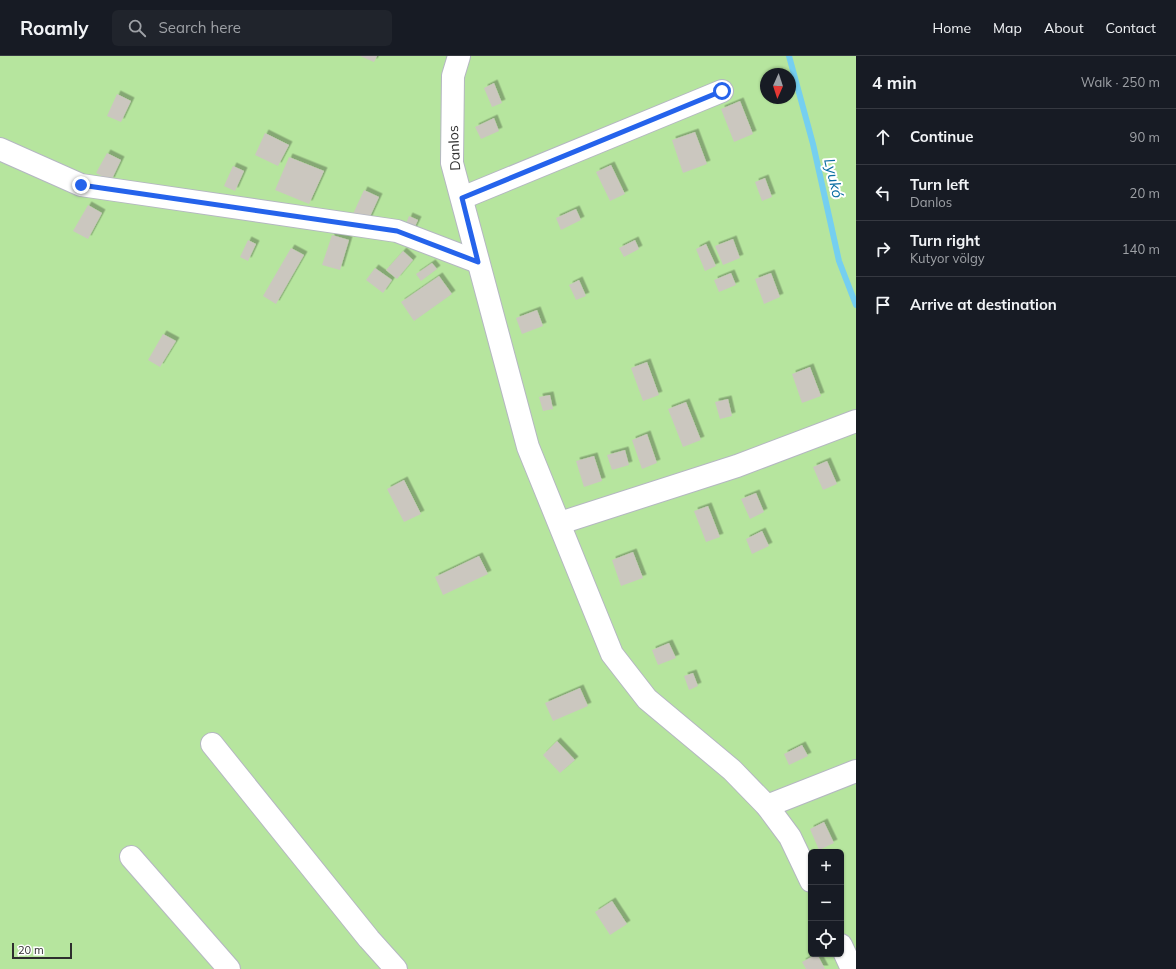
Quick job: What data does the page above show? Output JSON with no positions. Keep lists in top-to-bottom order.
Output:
{
  "streets": {
    "street": ["Danlos"]
  },
  "water": ["Lyukó"],
  "scale_bar": "20 m",
  "north": "bottom",
  "page": {
    "header": "Roamly",
    "search": "Search here",
    "nav": [
      "Home",
      "Map",
      "About",
      "Contact"
    ],
    "heading": ["4 min", "Walk · 250 m"],
    "list": [
      ["Continue", "90 m"],
      ["Turn left", "Danlos", "20 m"],
      ["Turn right", "Kutyor völgy", "140 m"],
      "Arrive at destination"
    ],
    "map_buttons": ["+", "−"],
    "scale": "20 m"
  }
}
